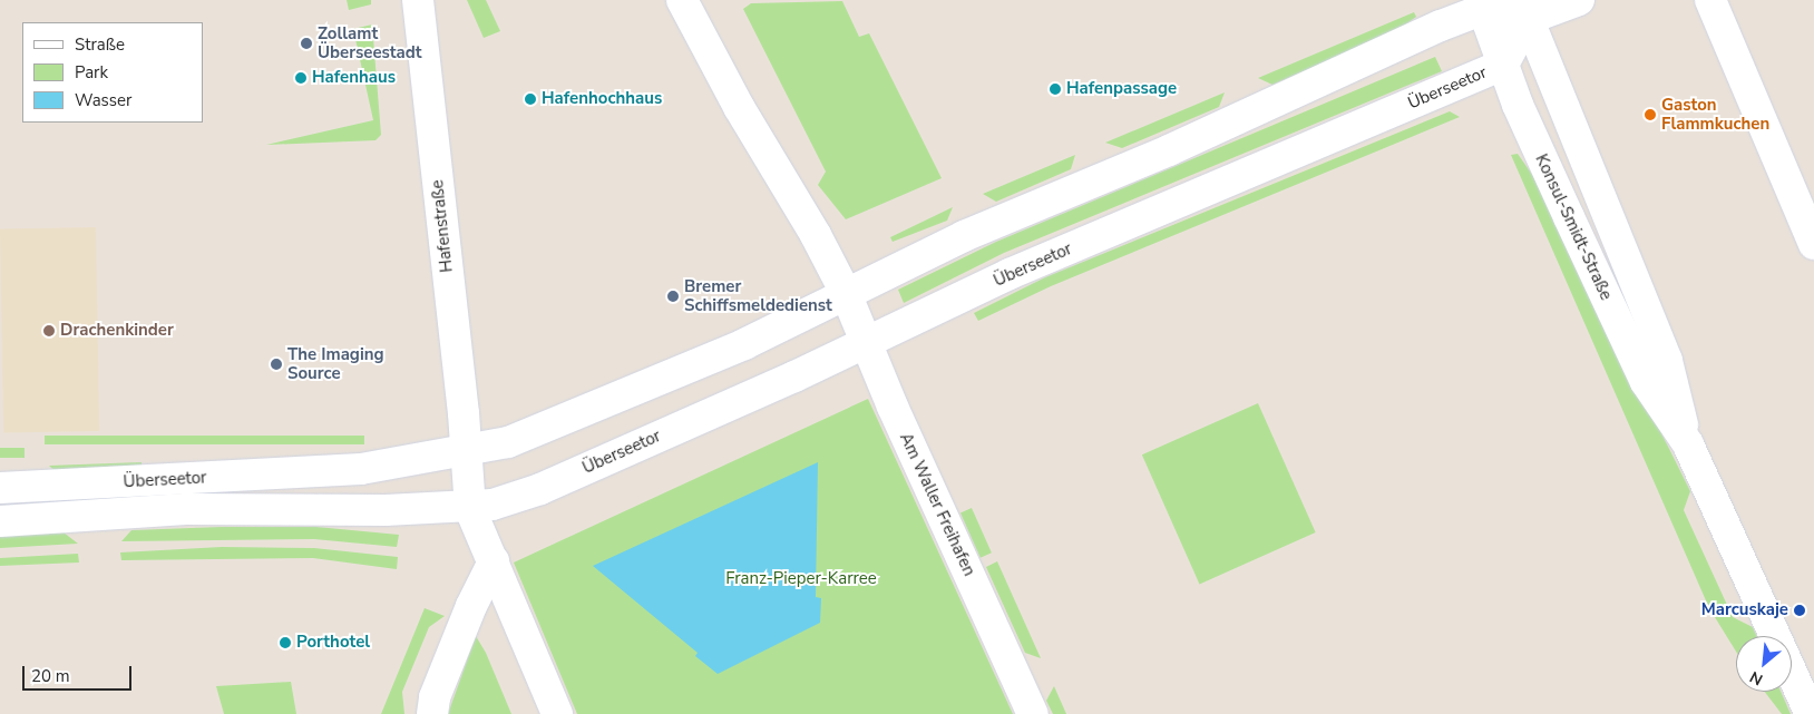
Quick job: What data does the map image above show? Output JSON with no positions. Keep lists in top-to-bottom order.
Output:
{
  "streets": {
    "street": [
      "Überseetor",
      "Hafenstraße",
      "Konsul-Smidt-Straße",
      "Am Waller Freihafen"
    ]
  },
  "crossings": [
    ["Überseetor", "Hafenstraße"],
    ["Überseetor", "Konsul-Smidt-Straße"],
    ["Überseetor", "Am Waller Freihafen"]
  ],
  "parks": ["Franz-Pieper-Karree"],
  "places": [
    "Zollamt Überseestadt",
    "Hafenhaus",
    "Hafenpassage",
    "Hafenhochhaus",
    "Gaston Flammkuchen",
    "Bremer Schiffsmeldedienst",
    "Drachenkinder",
    "The Imaging Source",
    "Marcuskaje",
    "Porthotel"
  ],
  "legend": ["Straße", "Park", "Wasser"],
  "scale_bar": "20 m",
  "north": "bottom left"
}
